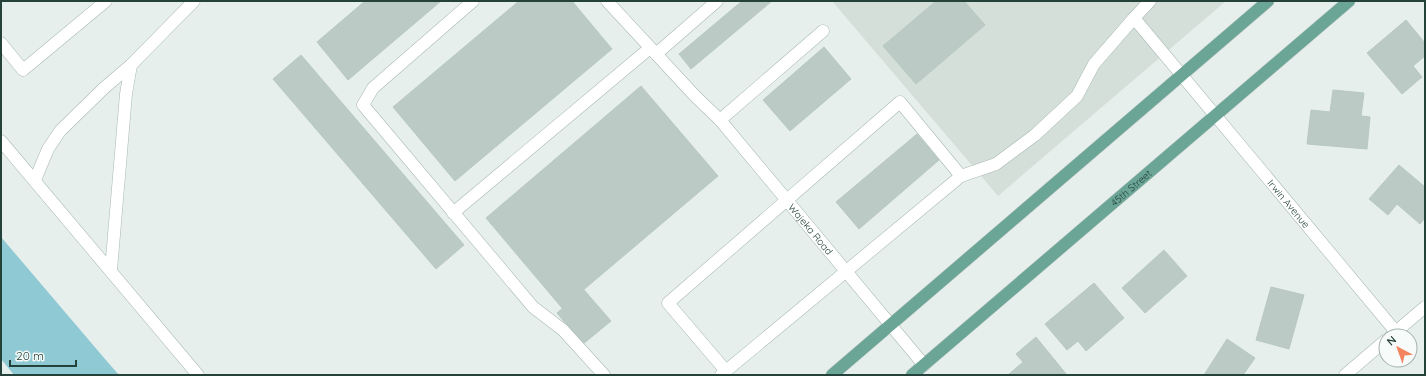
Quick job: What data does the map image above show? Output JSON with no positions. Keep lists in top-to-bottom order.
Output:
{
  "streets": {
    "main road": ["45th Street"],
    "street": ["Irwin Avenue", "Wajeka Road"]
  },
  "crossings": [
    ["45th Street", "Irwin Avenue"],
    ["45th Street", "Wajeka Road"]
  ],
  "scale_bar": "20 m",
  "north": "top left"
}
